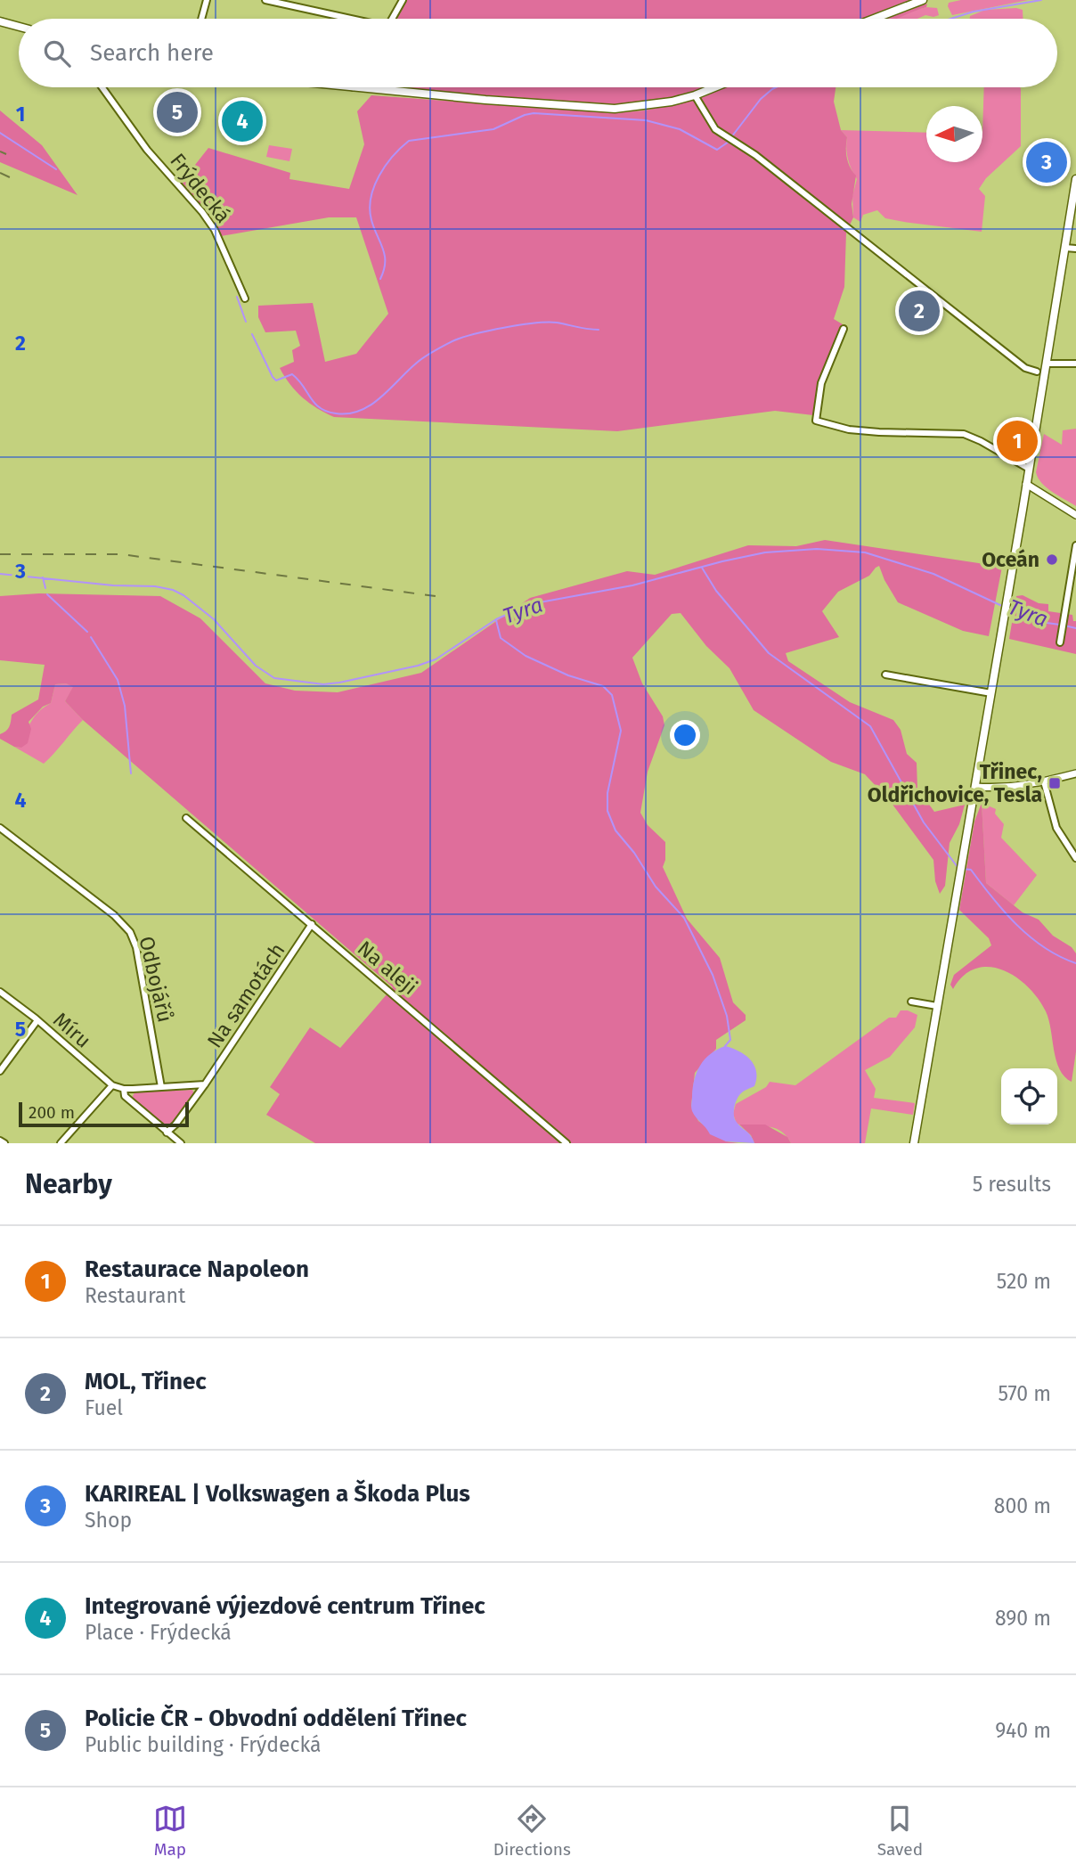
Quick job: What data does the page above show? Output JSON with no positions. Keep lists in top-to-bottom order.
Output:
{
  "streets": {
    "street": [
      "Frýdecká",
      "Na aleji",
      "Odbojářů",
      "Na samotách",
      "Míru"
    ]
  },
  "crossings": [
    ["Na aleji", "Na samotách"]
  ],
  "water": ["Tyra"],
  "places": {
    "other": ["Oceán"],
    "transit": ["Třinec, Oldřichovice, Tesla"]
  },
  "scale_bar": "200 m",
  "north": "left",
  "page": {
    "search": "Search here",
    "pins": [
      "5",
      "4",
      "3",
      "2",
      "1"
    ],
    "scale": "200 m",
    "heading": ["Nearby", "5 results"],
    "list": [
      {
        "mark": "1",
        "name": "Restaurace Napoleon",
        "note": "Restaurant",
        "value": "520 m"
      },
      {
        "mark": "2",
        "name": "MOL, Třinec",
        "note": "Fuel",
        "value": "570 m"
      },
      {
        "mark": "3",
        "name": "KARIREAL | Volkswagen a Škoda Plus",
        "note": "Shop",
        "value": "800 m"
      },
      {
        "mark": "4",
        "name": "Integrované výjezdové centrum Třinec",
        "note": "Place · Frýdecká",
        "value": "890 m"
      },
      {
        "mark": "5",
        "name": "Policie ČR - Obvodní oddělení Třinec",
        "note": "Public building · Frýdecká",
        "value": "940 m"
      }
    ],
    "nav": ["Map", "Directions", "Saved"]
  },
  "grid": {
    "rows": [
      "1",
      "2",
      "3",
      "4",
      "5"
    ]
  }
}
